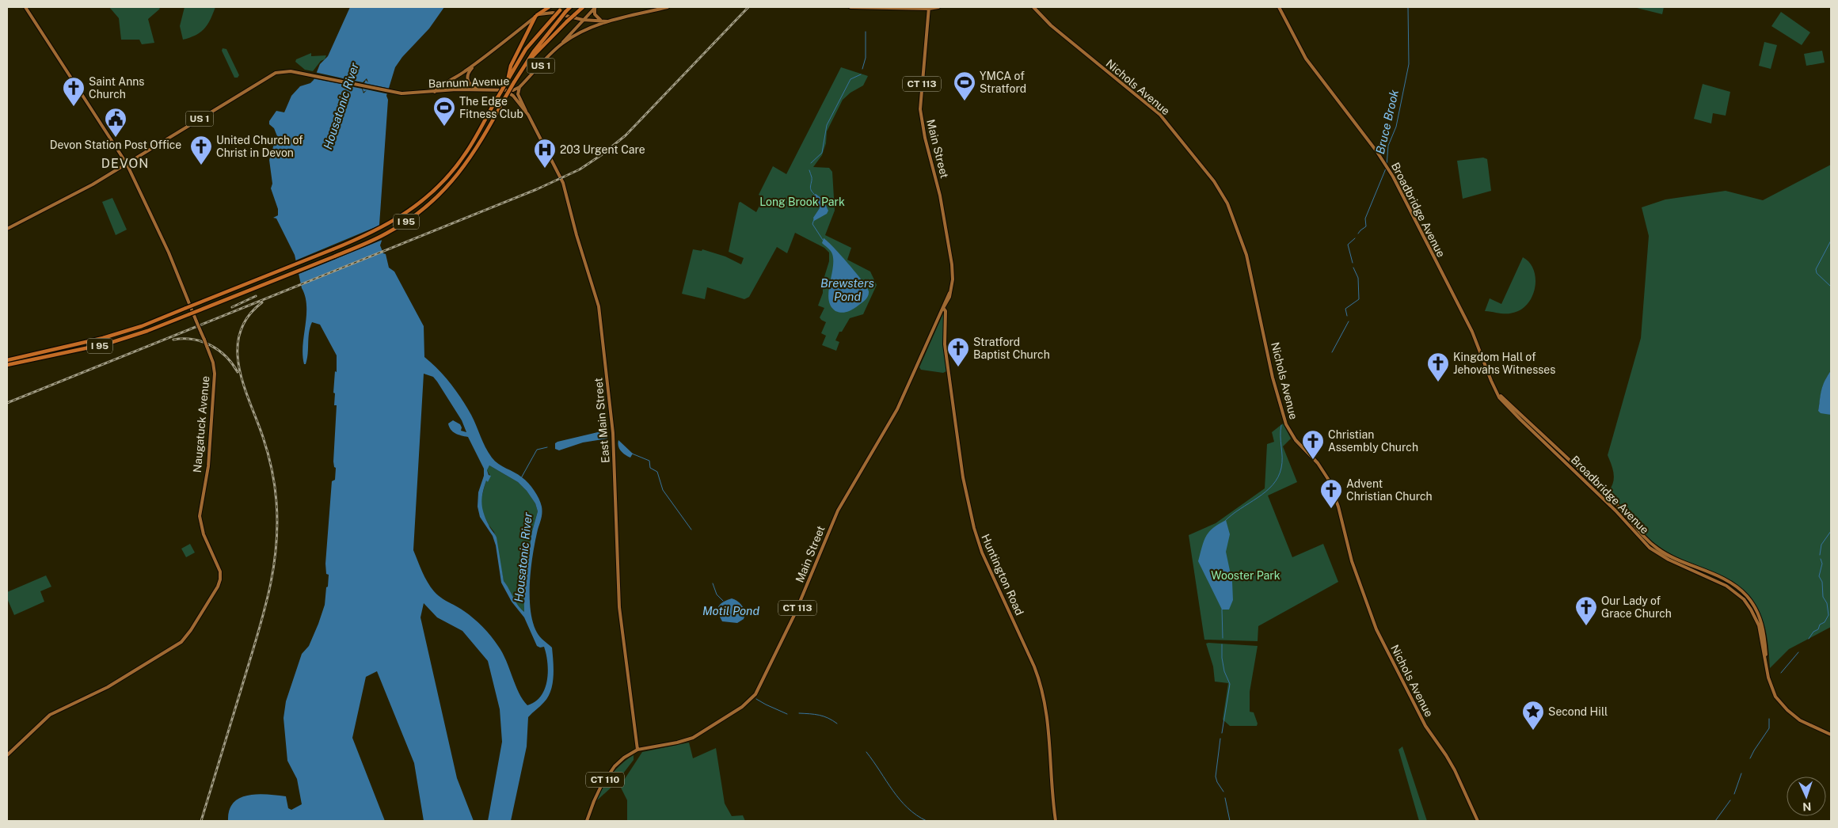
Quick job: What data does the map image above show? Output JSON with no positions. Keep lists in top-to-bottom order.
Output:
{
  "streets": {
    "highway": ["I 95"],
    "main road": [
      "US 1",
      "Barnum Avenue",
      "CT 113",
      "Nichols Avenue",
      "Main Street",
      "Broadbridge Avenue",
      "East Main Street",
      "Naugatuck Avenue",
      "Huntington Road",
      "CT 110"
    ]
  },
  "crossings": [
    ["US 1", "Barnum Avenue"],
    ["US 1", "Naugatuck Avenue"],
    ["Barnum Avenue", "East Main Street"],
    ["Barnum Avenue", "Naugatuck Avenue"],
    ["Main Street", "East Main Street"],
    ["Main Street", "Huntington Road"]
  ],
  "districts": ["DEVON"],
  "water": [
    "Housatonic River",
    "Bruce Brook",
    "Brewsters Pond",
    "Motil Pond"
  ],
  "parks": ["Long Brook Park", "Wooster Park"],
  "places": {
    "sports": ["YMCA of Stratford", "The Edge Fitness Club"],
    "church": [
      "Saint Anns Church",
      "United Church of Christ in Devon",
      "Stratford Baptist Church",
      "Kingdom Hall of Jehovahs Witnesses",
      "Christian Assembly Church",
      "Advent Christian Church",
      "Our Lady of Grace Church"
    ],
    "public building": ["Devon Station Post Office"],
    "hospital": ["203 Urgent Care"],
    "place": ["Second Hill"]
  },
  "north": "bottom"
}
